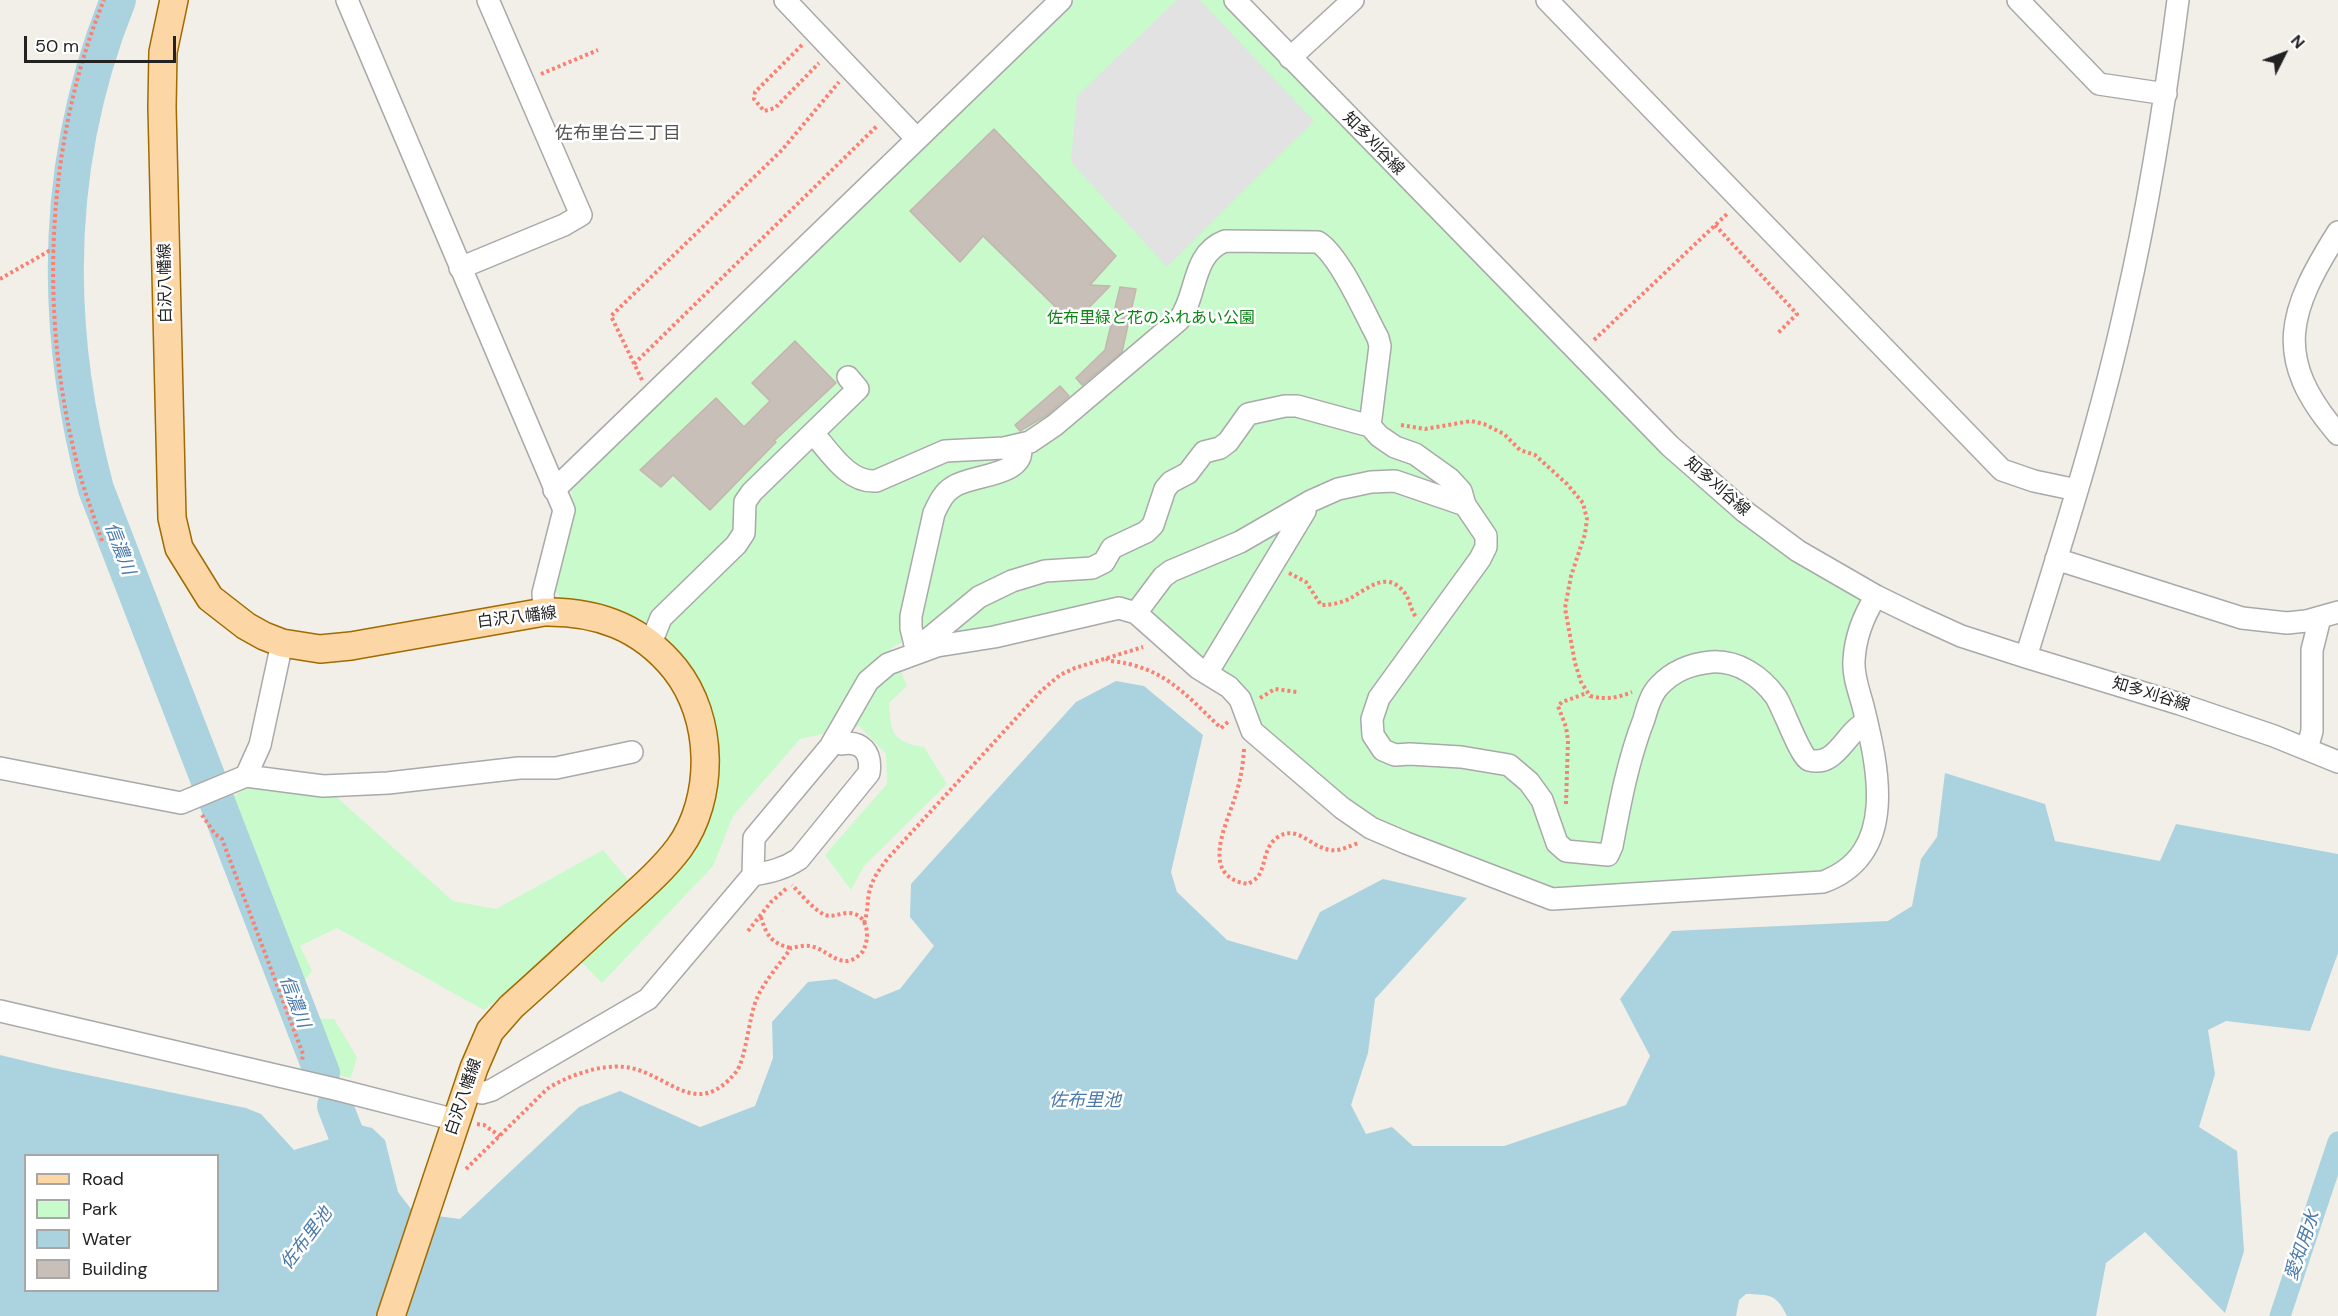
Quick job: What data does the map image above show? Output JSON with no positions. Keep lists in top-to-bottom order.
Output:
{
  "streets": {
    "main road": ["白沢八幡線"],
    "street": ["知多刈谷線"]
  },
  "districts": ["佐布里台三丁目"],
  "water": ["信濃川", "佐布里池", "愛知用水"],
  "parks": ["佐布里緑と花のふれあい公園"],
  "legend": [
    "Road",
    "Park",
    "Water",
    "Building"
  ],
  "scale_bar": "50 m",
  "north": "top right"
}
